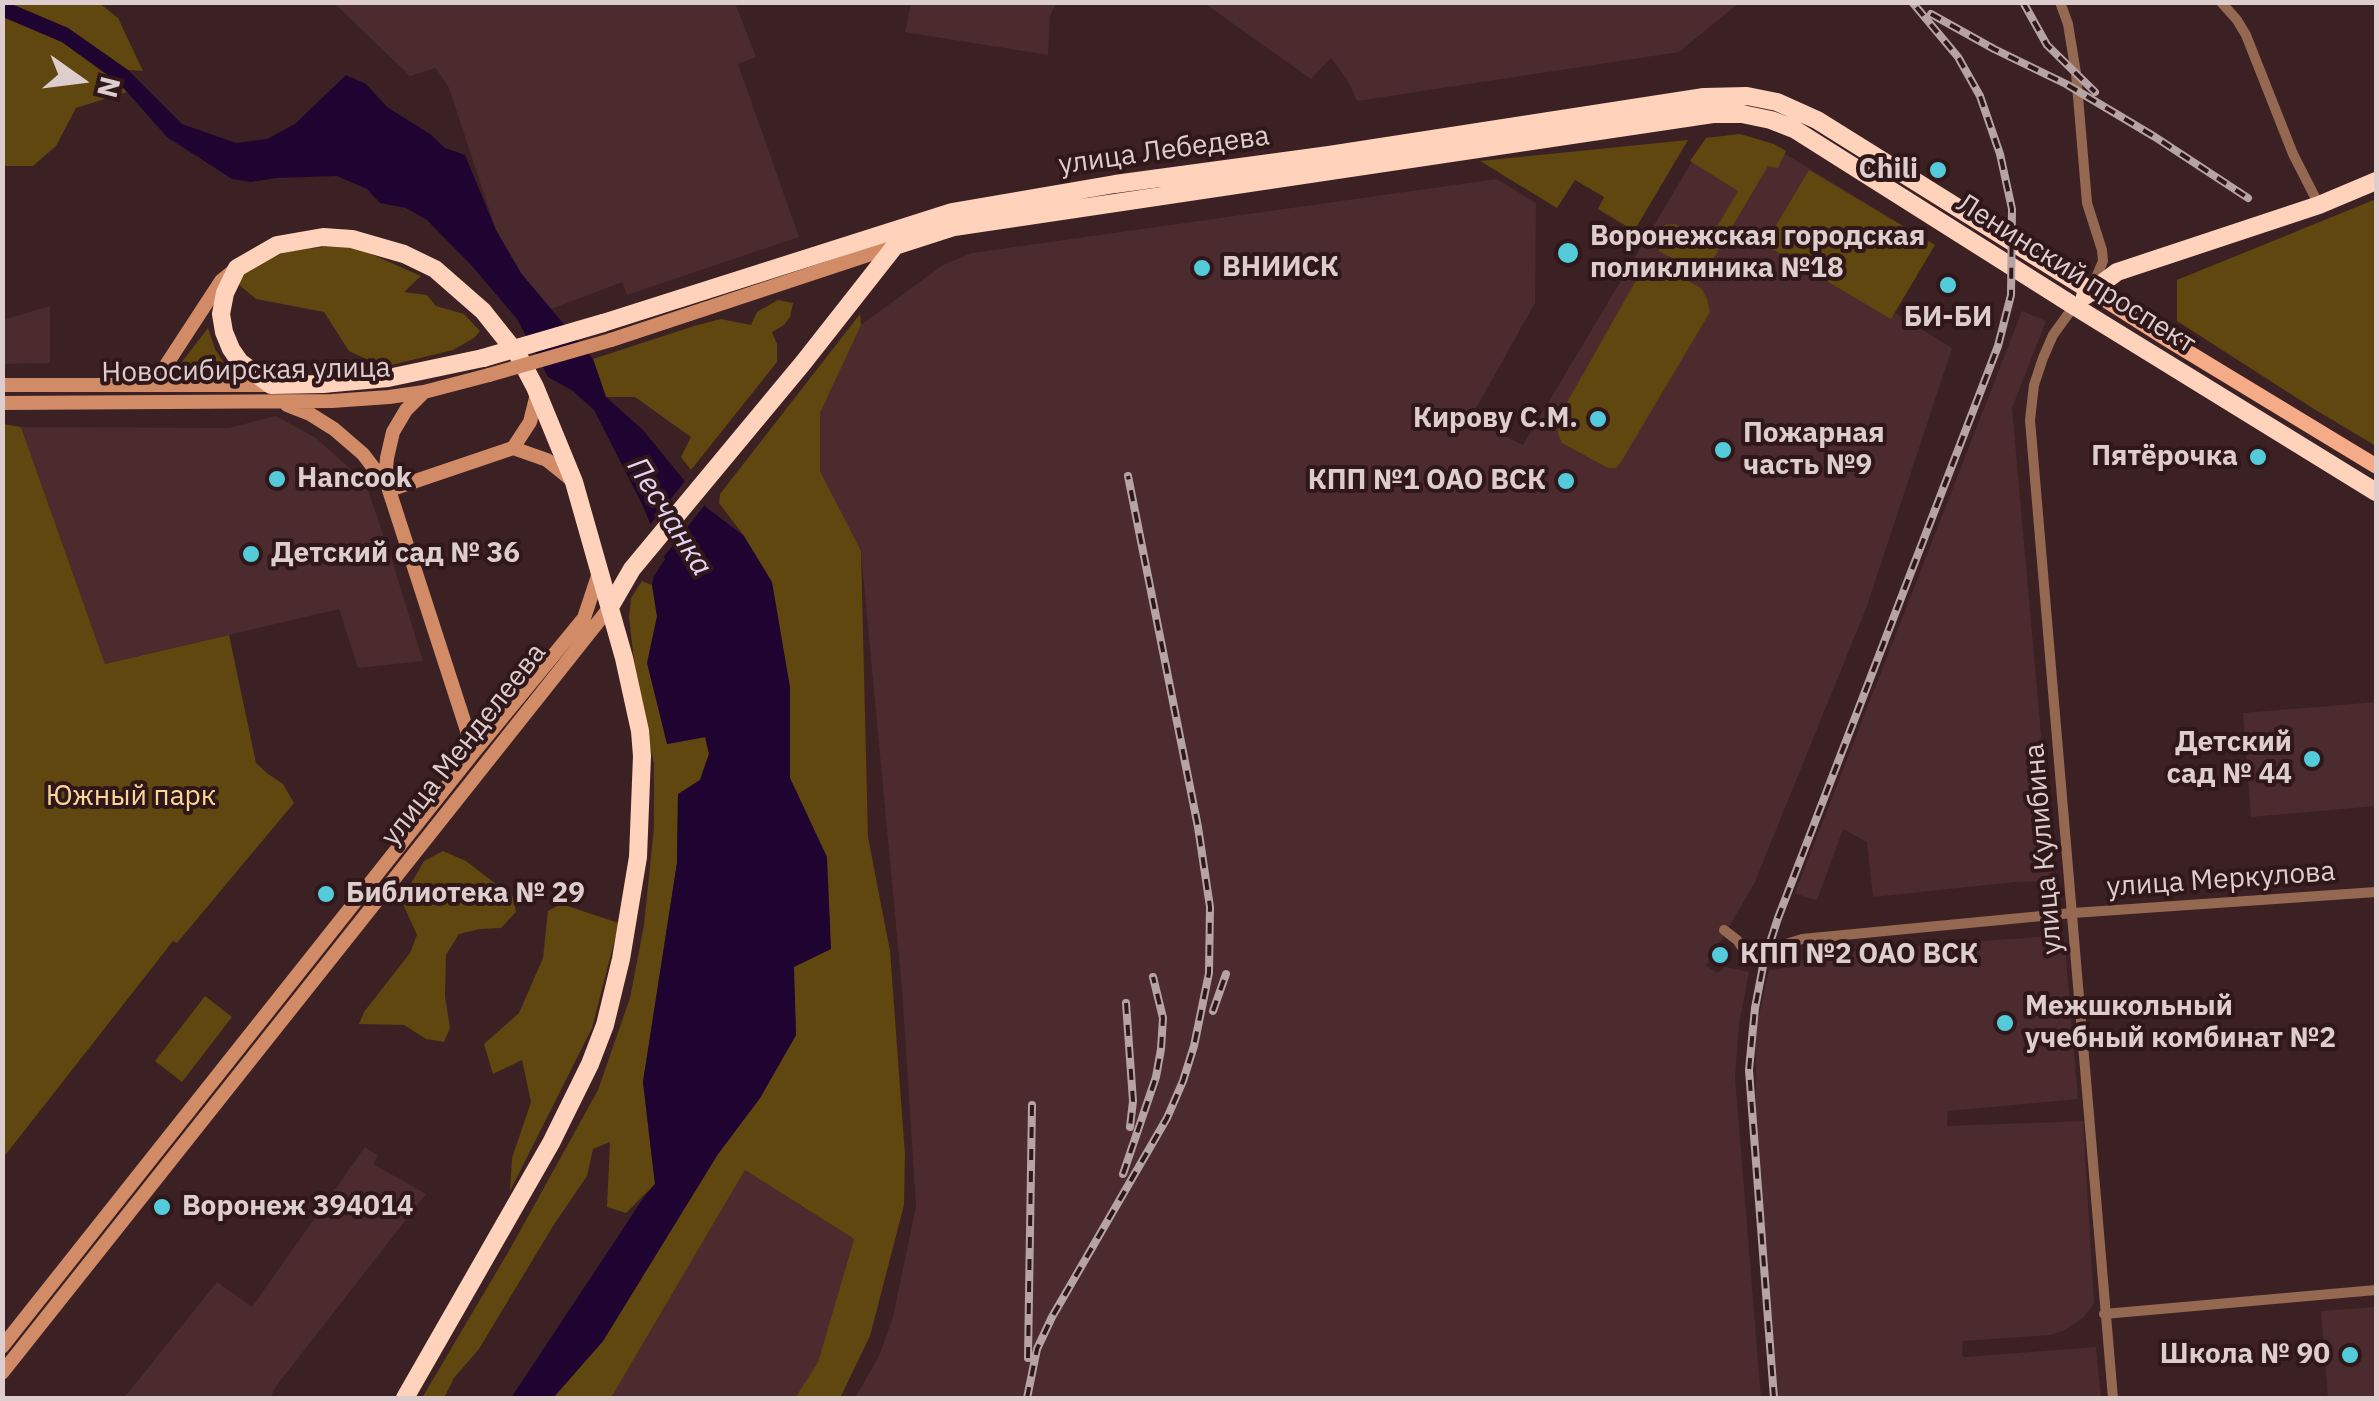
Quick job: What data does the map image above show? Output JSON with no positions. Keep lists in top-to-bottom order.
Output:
{
  "streets": {
    "highway": [
      "улица Лебедева",
      "Ленинский проспект",
      "Новосибирская улица",
      "улица Менделеева"
    ],
    "street": ["улица Кулибина", "улица Меркулова"]
  },
  "crossings": [
    ["улица Лебедева", "Ленинский проспект"],
    ["улица Лебедева", "улица Менделеева"],
    ["Ленинский проспект", "улица Кулибина"],
    ["улица Кулибина", "улица Меркулова"]
  ],
  "water": ["Песчанка"],
  "parks": ["Южный парк"],
  "places": [
    "Chili",
    "Воронежская городская поликлиника №18",
    "ВНИИСК",
    "БИ-БИ",
    "Кирову С.М.",
    "Пожарная часть №9",
    "Пятёрочка",
    "Hancook",
    "КПП №1 ОАО ВСК",
    "Детский сад № 36",
    "Детский сад № 44",
    "Библиотека № 29",
    "КПП №2 ОАО ВСК",
    "Межшкольный учебный комбинат №2",
    "Воронеж 394014",
    "Школа № 90"
  ],
  "north": "right"
}
